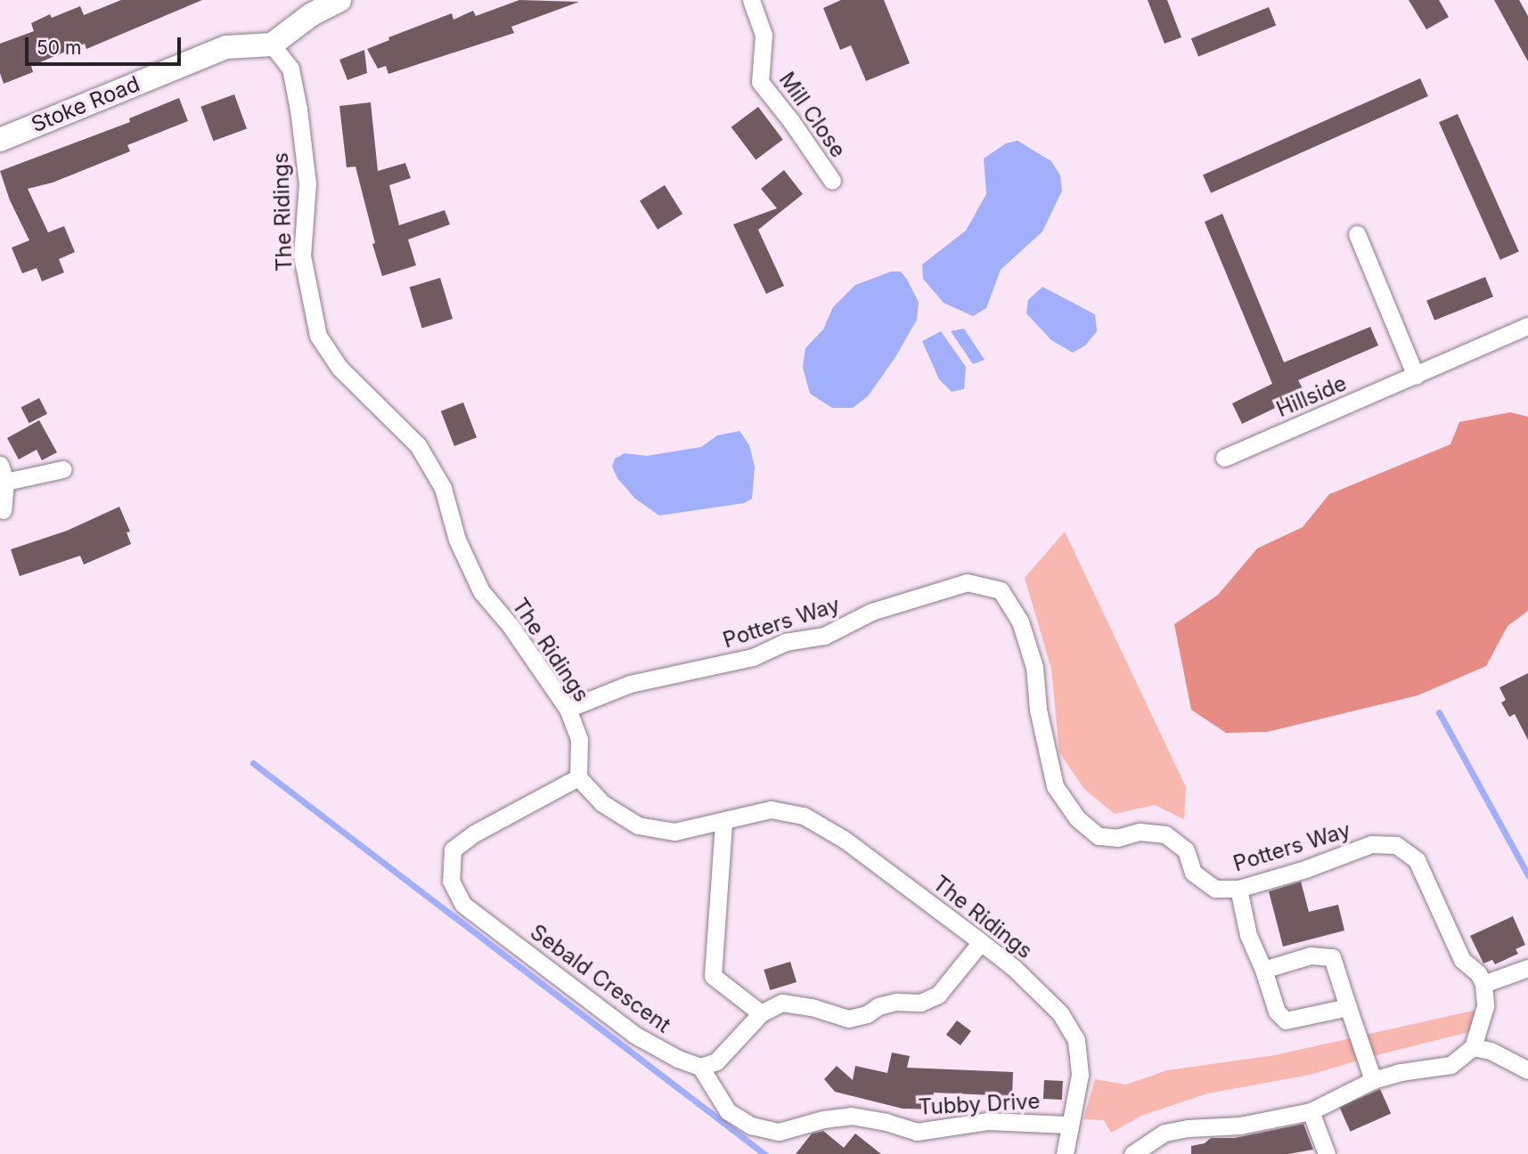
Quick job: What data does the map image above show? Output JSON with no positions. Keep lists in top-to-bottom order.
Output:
{
  "streets": {
    "street": [
      "Stoke Road",
      "Mill Close",
      "The Ridings",
      "Hillside",
      "Potters Way",
      "Sebald Crescent",
      "Tubby Drive"
    ]
  },
  "crossings": [
    ["Stoke Road", "The Ridings"],
    ["The Ridings", "Potters Way"],
    ["The Ridings", "Sebald Crescent"],
    ["The Ridings", "Tubby Drive"],
    ["Sebald Crescent", "Tubby Drive"]
  ],
  "scale_bar": "50 m"
}
